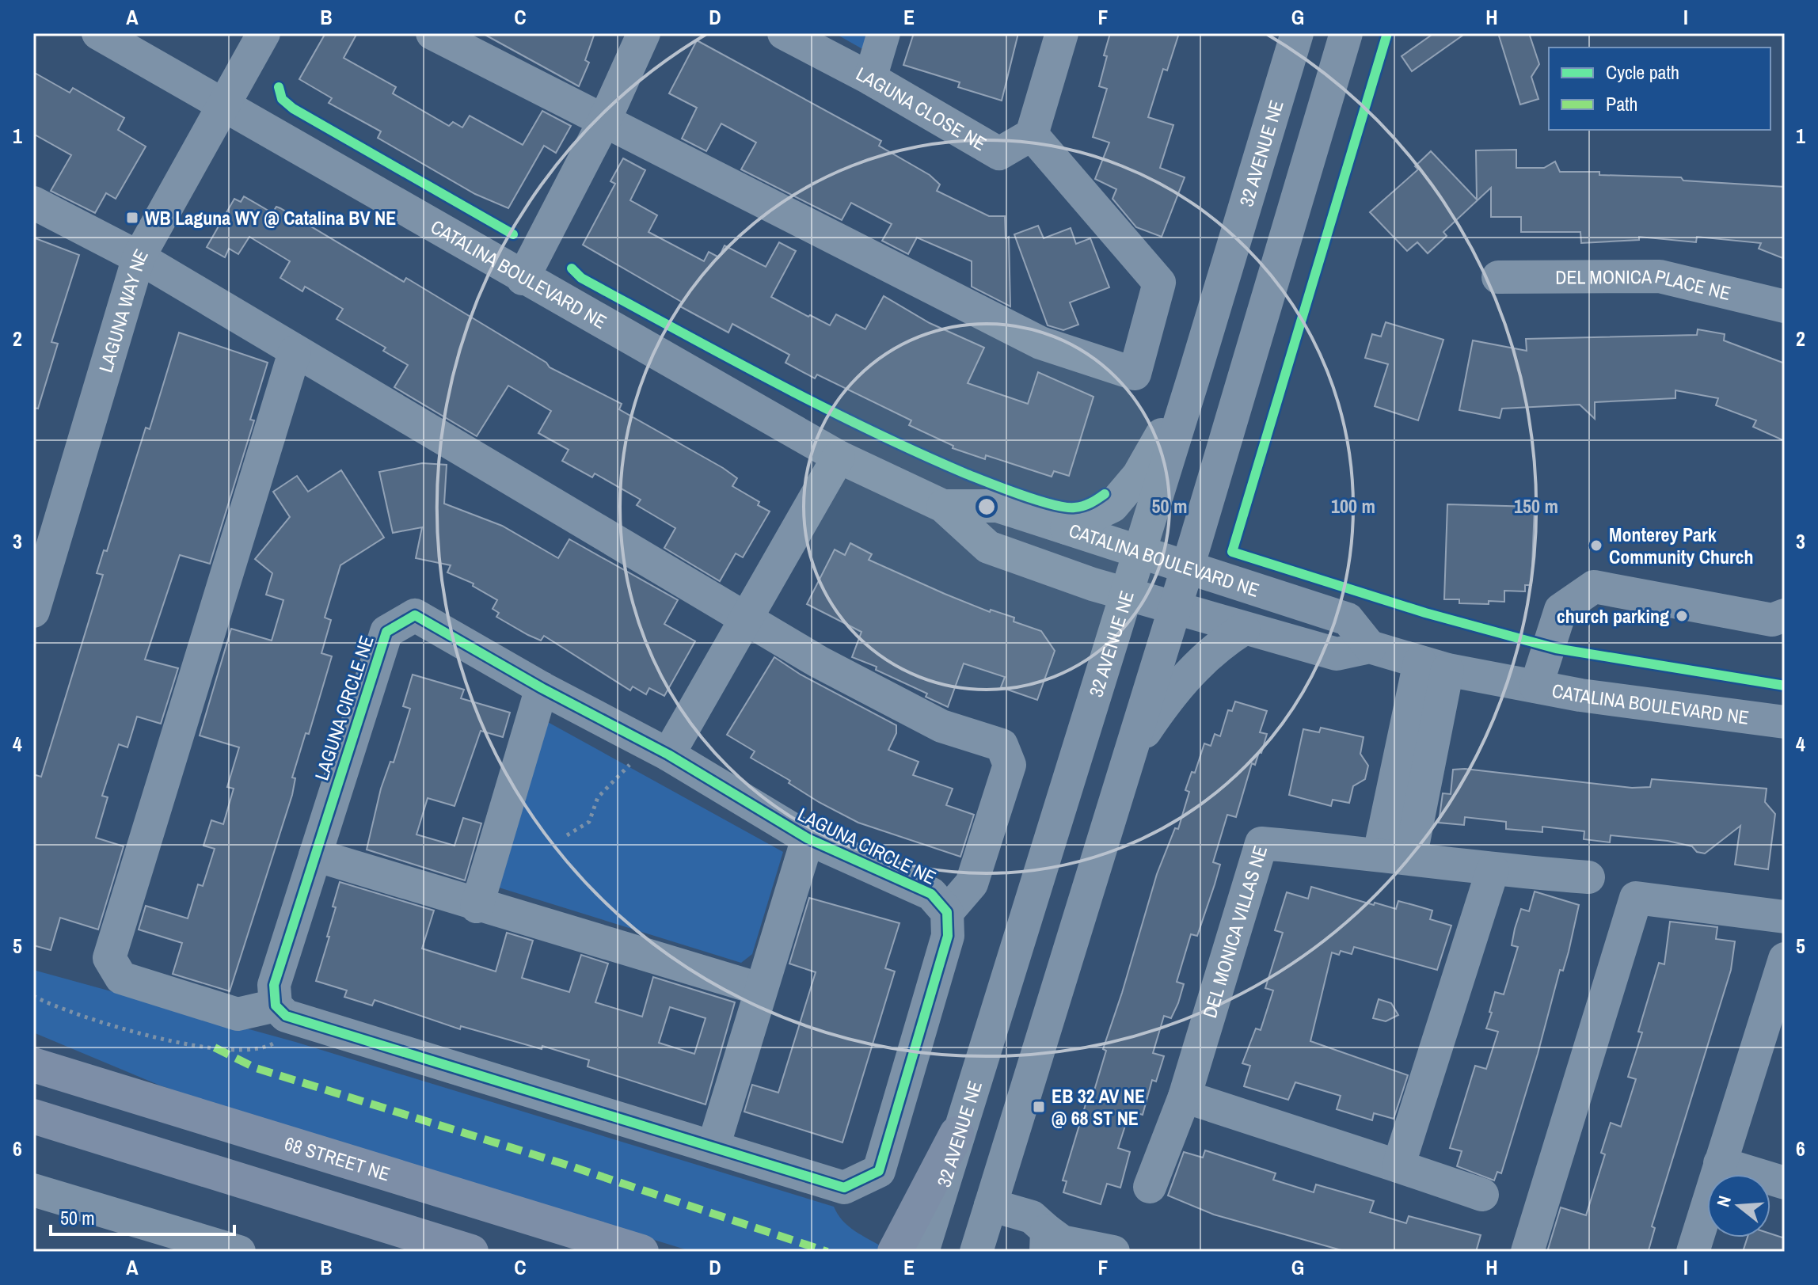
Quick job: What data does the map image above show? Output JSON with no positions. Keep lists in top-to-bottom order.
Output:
{
  "streets": {
    "main road": ["68 STREET NE"],
    "street": [
      "LAGUNA CLOSE NE",
      "32 AVENUE NE",
      "CATALINA BOULEVARD NE",
      "DEL MONICA PLACE NE",
      "LAGUNA WAY NE",
      "LAGUNA CIRCLE NE",
      "DEL MONICA VILLAS NE"
    ]
  },
  "crossings": [
    ["32 AVENUE NE", "CATALINA BOULEVARD NE"],
    ["CATALINA BOULEVARD NE", "LAGUNA WAY NE"]
  ],
  "places": {
    "transit": ["WB Laguna WY @ Catalina BV NE", "EB 32 AV NE @ 68 ST NE"],
    "other": ["Monterey Park Community Church", "church parking"]
  },
  "legend": ["Cycle path", "Path"],
  "scale_bar": "50 m",
  "north": "left",
  "grid": {
    "columns": [
      "A",
      "B",
      "C",
      "D",
      "E",
      "F",
      "G",
      "H",
      "I"
    ],
    "rows": [
      "1",
      "2",
      "3",
      "4",
      "5",
      "6"
    ]
  },
  "rings": ["50 m", "100 m", "150 m"]
}
